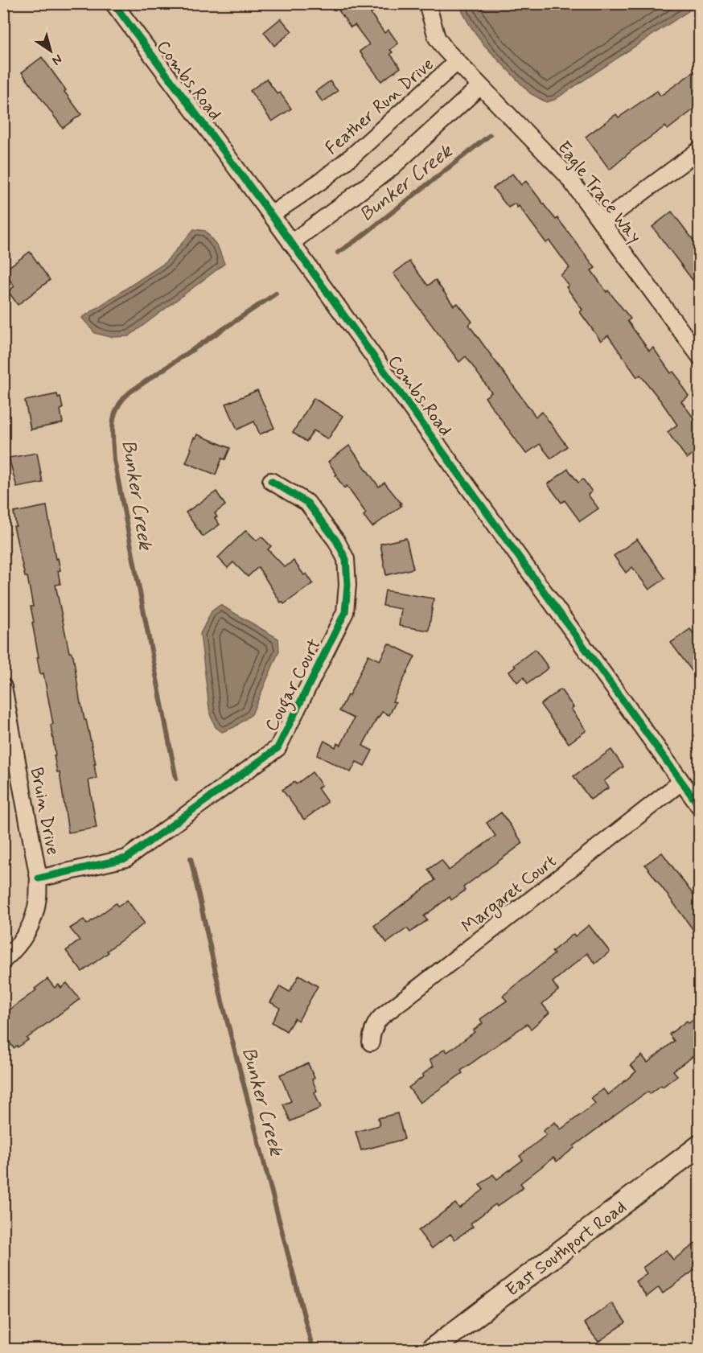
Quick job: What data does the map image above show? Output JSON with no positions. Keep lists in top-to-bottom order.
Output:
{
  "streets": {
    "main road": ["East Southport Road"],
    "street": [
      "Combs Road",
      "Feather Run Drive",
      "Eagle Trace Way",
      "Cougar Court",
      "Bruin Drive",
      "Margaret Court"
    ]
  },
  "crossings": [
    ["Combs Road", "Feather Run Drive"],
    ["Combs Road", "Margaret Court"],
    ["Feather Run Drive", "Eagle Trace Way"],
    ["Cougar Court", "Bruin Drive"]
  ],
  "water": ["Bunker Creek"],
  "north": "bottom right"
}
